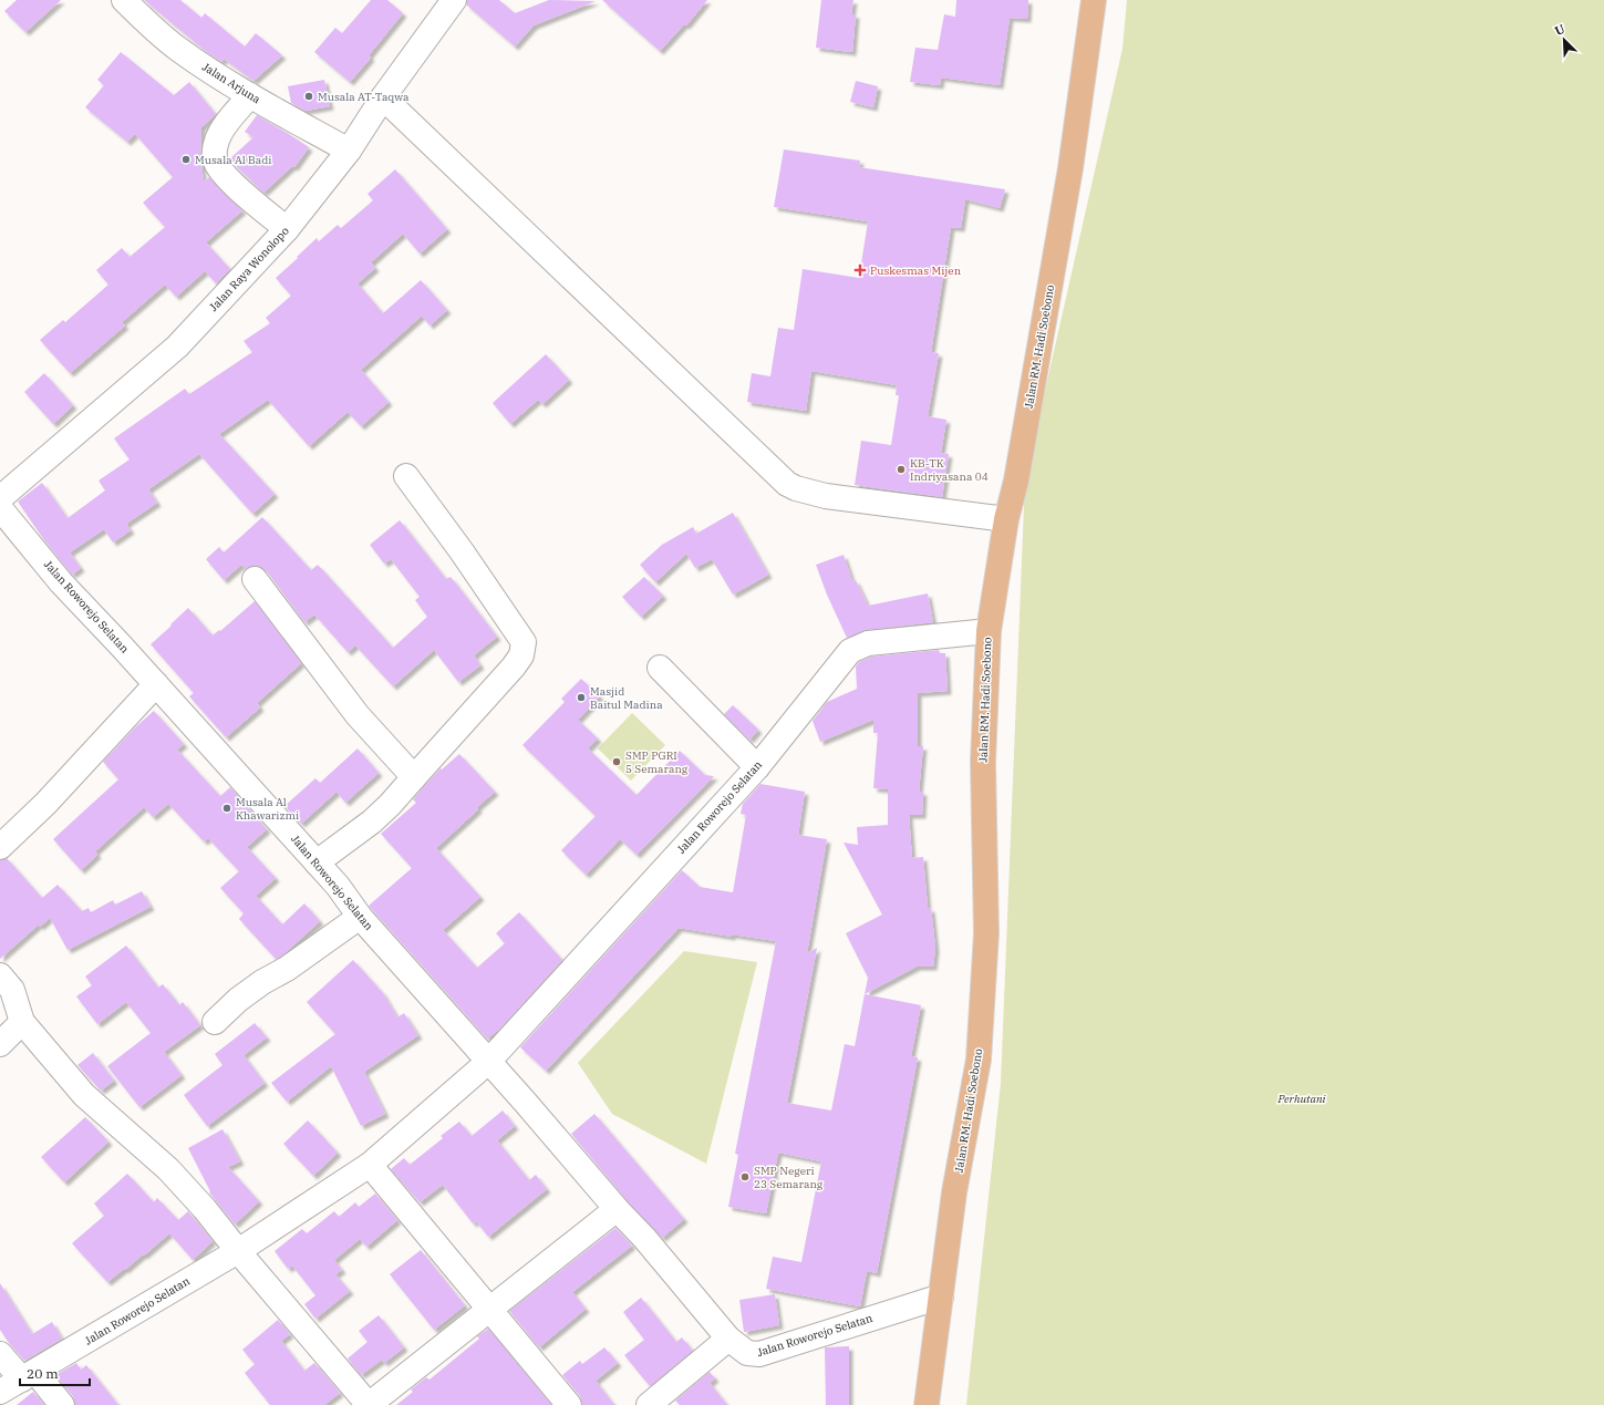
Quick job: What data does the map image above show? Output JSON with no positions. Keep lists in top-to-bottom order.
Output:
{
  "streets": {
    "main road": ["Jalan RM. Hadi Soebono"],
    "street": ["Jalan Arjuna", "Jalan Raya Wonolopo", "Jalan Roworejo Selatan"]
  },
  "crossings": [
    ["Jalan Arjuna", "Jalan Raya Wonolopo"],
    ["Jalan RM. Hadi Soebono", "Jalan Roworejo Selatan"]
  ],
  "parks": ["Perhutani"],
  "places": {
    "other": [
      "Musala AT-Taqwa",
      "Musala Al Badi",
      "KB-TK Indriyasana 04",
      "Masjid Baitul Madina",
      "SMP PGRI 5 Semarang",
      "Musala Al Khawarizmi",
      "SMP Negeri 23 Semarang"
    ],
    "health": ["Puskesmas Mijen"]
  },
  "scale_bar": "20 m",
  "north": "top left"
}
